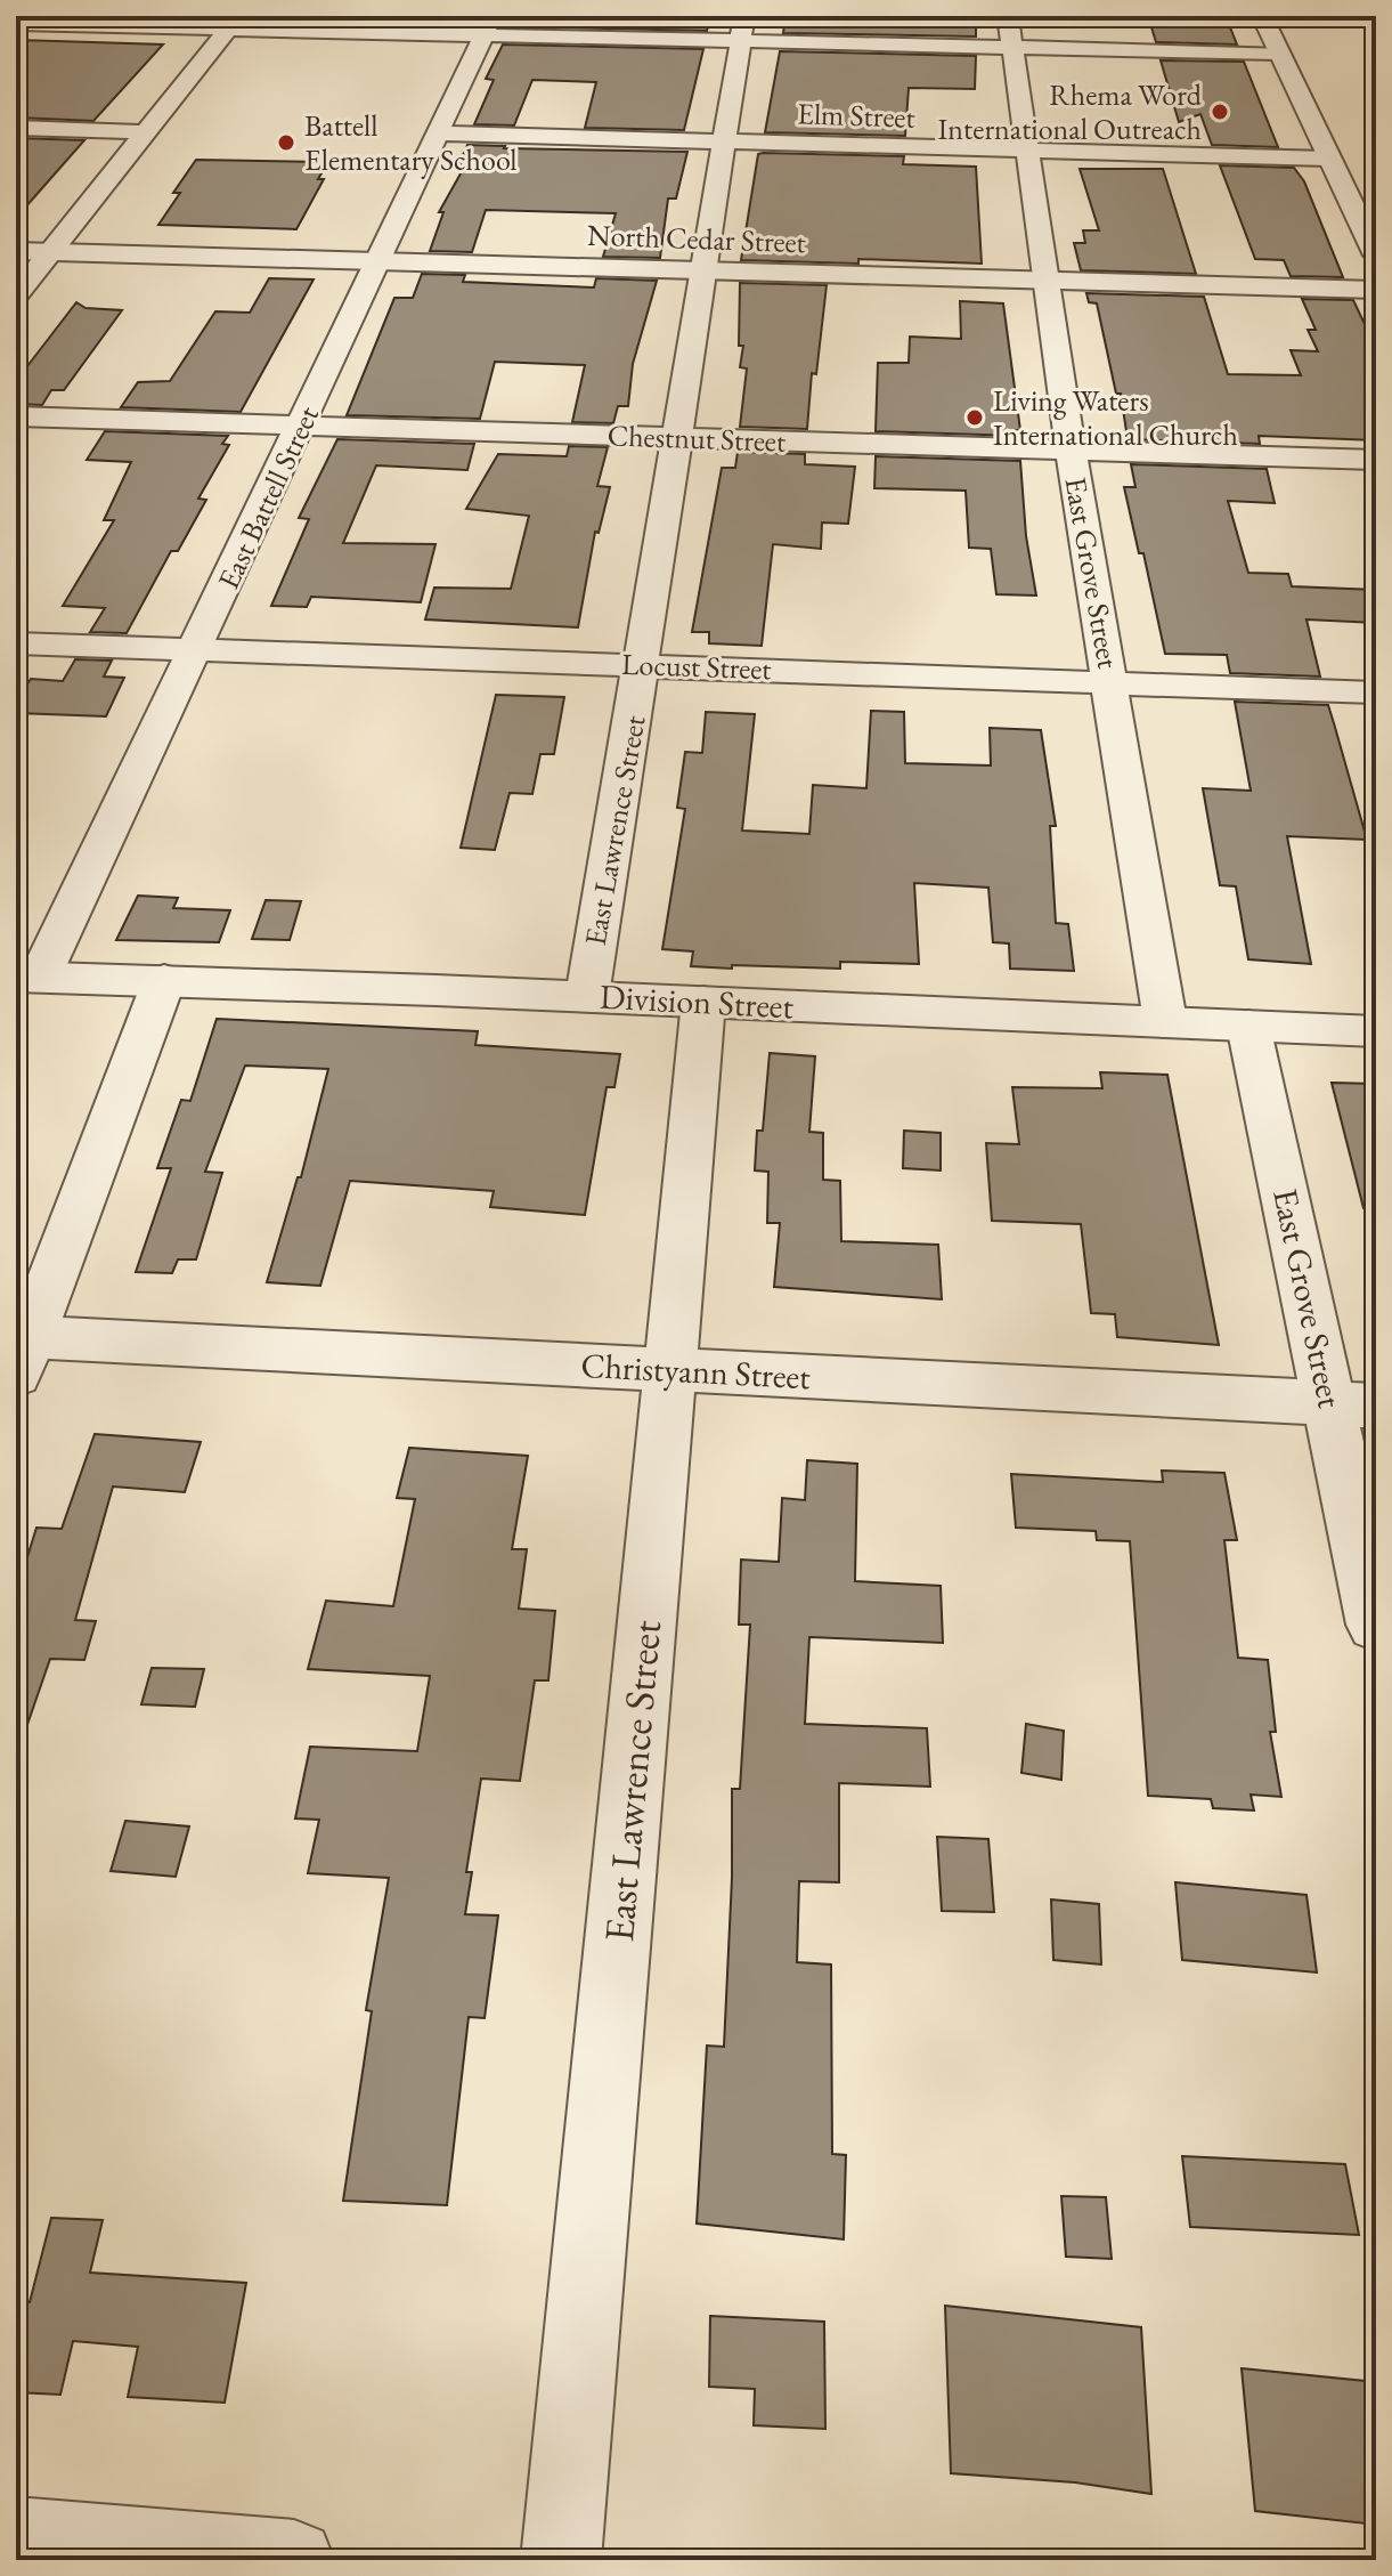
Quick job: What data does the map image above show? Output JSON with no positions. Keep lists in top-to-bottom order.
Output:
{
  "streets": {
    "street": [
      "Elm Street",
      "North Cedar Street",
      "Chestnut Street",
      "East Battell Street",
      "East Grove Street",
      "Locust Street",
      "East Lawrence Street",
      "Division Street",
      "Christyann Street"
    ]
  },
  "crossings": [
    ["Elm Street", "East Battell Street"],
    ["Elm Street", "East Grove Street"],
    ["Elm Street", "East Lawrence Street"],
    ["North Cedar Street", "East Battell Street"],
    ["North Cedar Street", "East Grove Street"],
    ["North Cedar Street", "East Lawrence Street"],
    ["Chestnut Street", "East Battell Street"],
    ["Chestnut Street", "East Grove Street"],
    ["Chestnut Street", "East Lawrence Street"],
    ["East Battell Street", "Locust Street"],
    ["East Battell Street", "Division Street"],
    ["East Grove Street", "Locust Street"],
    ["East Grove Street", "Division Street"],
    ["East Grove Street", "Christyann Street"],
    ["Locust Street", "East Lawrence Street"],
    ["East Lawrence Street", "Division Street"],
    ["East Lawrence Street", "Christyann Street"]
  ],
  "places": ["Rhema Word International Outreach", "Battell Elementary School", "Living Waters International Church"]
}
